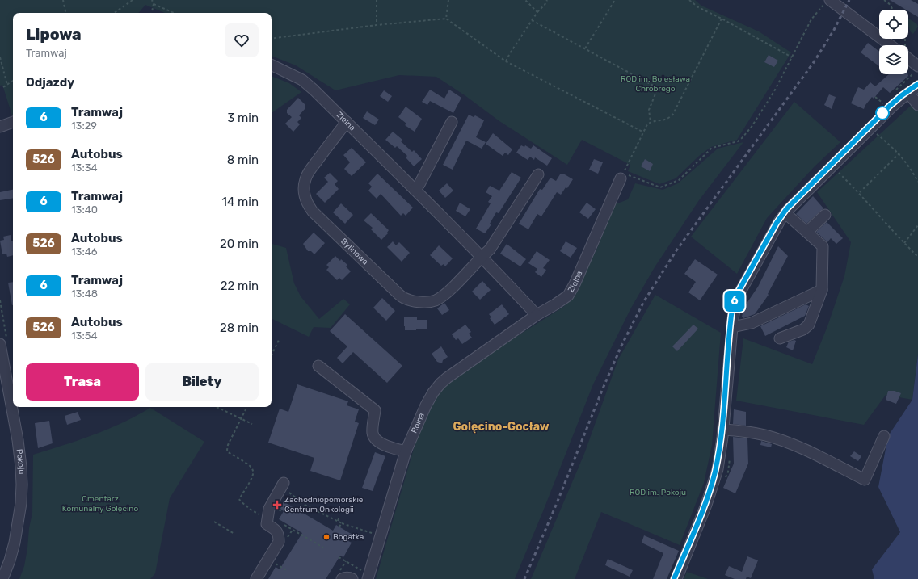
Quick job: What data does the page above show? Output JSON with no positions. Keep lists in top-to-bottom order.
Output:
{
  "streets": {
    "street": [
      "Zielna",
      "Bylinowa",
      "Rolna",
      "Pokoju"
    ]
  },
  "crossings": [
    ["Zielna", "Bylinowa"],
    ["Zielna", "Rolna"]
  ],
  "districts": ["Golęcino-Gocław"],
  "parks": ["ROD im. Bolesława Chrobrego", "ROD im. Pokoju", "Cmentarz Komunalny Golęcino"],
  "places": {
    "health": ["Zachodniopomorskie Centrum Onkologii"],
    "other": ["Bogatka"]
  },
  "lines": ["tram line 6"],
  "page": {
    "on_map": "6",
    "heading": [
      ["Lipowa", "Tramwaj"],
      "Odjazdy"
    ],
    "list": [
      {
        "mark": "6",
        "name": "Tramwaj",
        "note": "13:29",
        "value": "3 min"
      },
      {
        "mark": "526",
        "name": "Autobus",
        "note": "13:34",
        "value": "8 min"
      },
      {
        "mark": "6",
        "name": "Tramwaj",
        "note": "13:40",
        "value": "14 min"
      },
      {
        "mark": "526",
        "name": "Autobus",
        "note": "13:46",
        "value": "20 min"
      },
      {
        "mark": "6",
        "name": "Tramwaj",
        "note": "13:48",
        "value": "22 min"
      },
      {
        "mark": "526",
        "name": "Autobus",
        "note": "13:54",
        "value": "28 min"
      }
    ],
    "buttons": ["Trasa", "Bilety"]
  }
}
